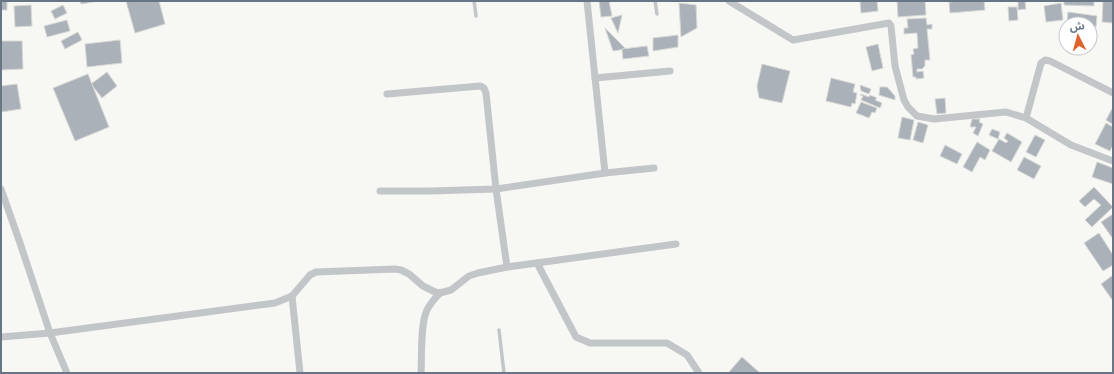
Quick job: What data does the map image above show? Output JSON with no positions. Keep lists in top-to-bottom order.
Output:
{
  "north": "top"
}
